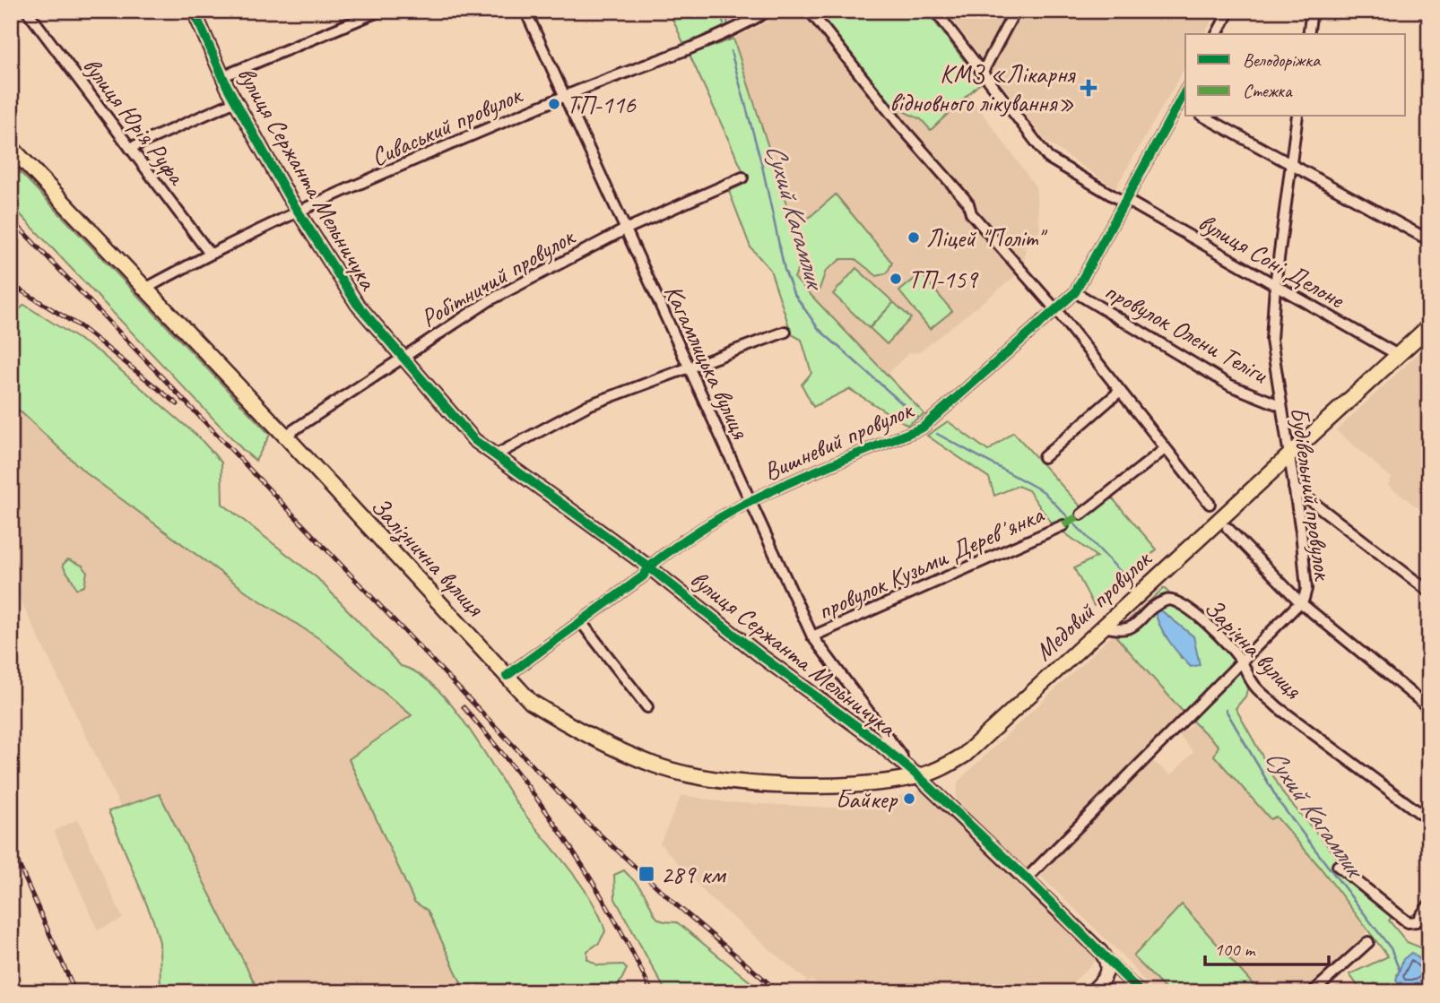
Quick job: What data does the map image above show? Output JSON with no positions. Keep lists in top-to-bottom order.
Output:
{
  "streets": {
    "main road": ["Залізнична вулиця", "Медовий провулок"],
    "street": [
      "вулиця Юрія Руфа",
      "Сиваський провулок",
      "вулиця Сержанта Мельничука",
      "вулиця Соні Делоне",
      "Робітничий провулок",
      "провулок Олени Теліги",
      "Кагамлицька вулиця",
      "Вишневий провулок",
      "Будівельний провулок",
      "провулок Кузьми Деревʼянка",
      "Зарічна вулиця"
    ]
  },
  "crossings": [
    ["вулиця Юрія Руфа", "Сиваський провулок"],
    ["Сиваський провулок", "вулиця Сержанта Мельничука"],
    ["Сиваський провулок", "Кагамлицька вулиця"],
    ["Сиваський провулок", "Залізнична вулиця"],
    ["вулиця Сержанта Мельничука", "Робітничий провулок"],
    ["вулиця Сержанта Мельничука", "Кагамлицька вулиця"],
    ["вулиця Сержанта Мельничука", "Вишневий провулок"],
    ["вулиця Сержанта Мельничука", "Будівельний провулок"],
    ["вулиця Сержанта Мельничука", "Залізнична вулиця"],
    ["вулиця Сержанта Мельничука", "Медовий провулок"],
    ["вулиця Соні Делоне", "Вишневий провулок"],
    ["вулиця Соні Делоне", "Будівельний провулок"],
    ["вулиця Соні Делоне", "Медовий провулок"],
    ["Робітничий провулок", "Кагамлицька вулиця"],
    ["Робітничий провулок", "Залізнична вулиця"],
    ["провулок Олени Теліги", "Вишневий провулок"],
    ["провулок Олени Теліги", "Будівельний провулок"],
    ["Кагамлицька вулиця", "Вишневий провулок"],
    ["Кагамлицька вулиця", "Залізнична вулиця"],
    ["Кагамлицька вулиця", "провулок Кузьми Деревʼянка"],
    ["Кагамлицька вулиця", "Медовий провулок"],
    ["Вишневий провулок", "Залізнична вулиця"],
    ["Будівельний провулок", "Медовий провулок"],
    ["Будівельний провулок", "Зарічна вулиця"],
    ["Залізнична вулиця", "Медовий провулок"],
    ["Медовий провулок", "Зарічна вулиця"]
  ],
  "water": ["Сухий Кагамлик"],
  "places": {
    "health": ["КМЗ «Лікарня відновного лікування»"],
    "other": [
      "ТП-116",
      "Ліцей \"Політ\"",
      "ТП-159",
      "Байкер"
    ],
    "transit": ["289 км"]
  },
  "legend": ["Велодоріжка", "Стежка"],
  "scale_bar": "100 m"
}
